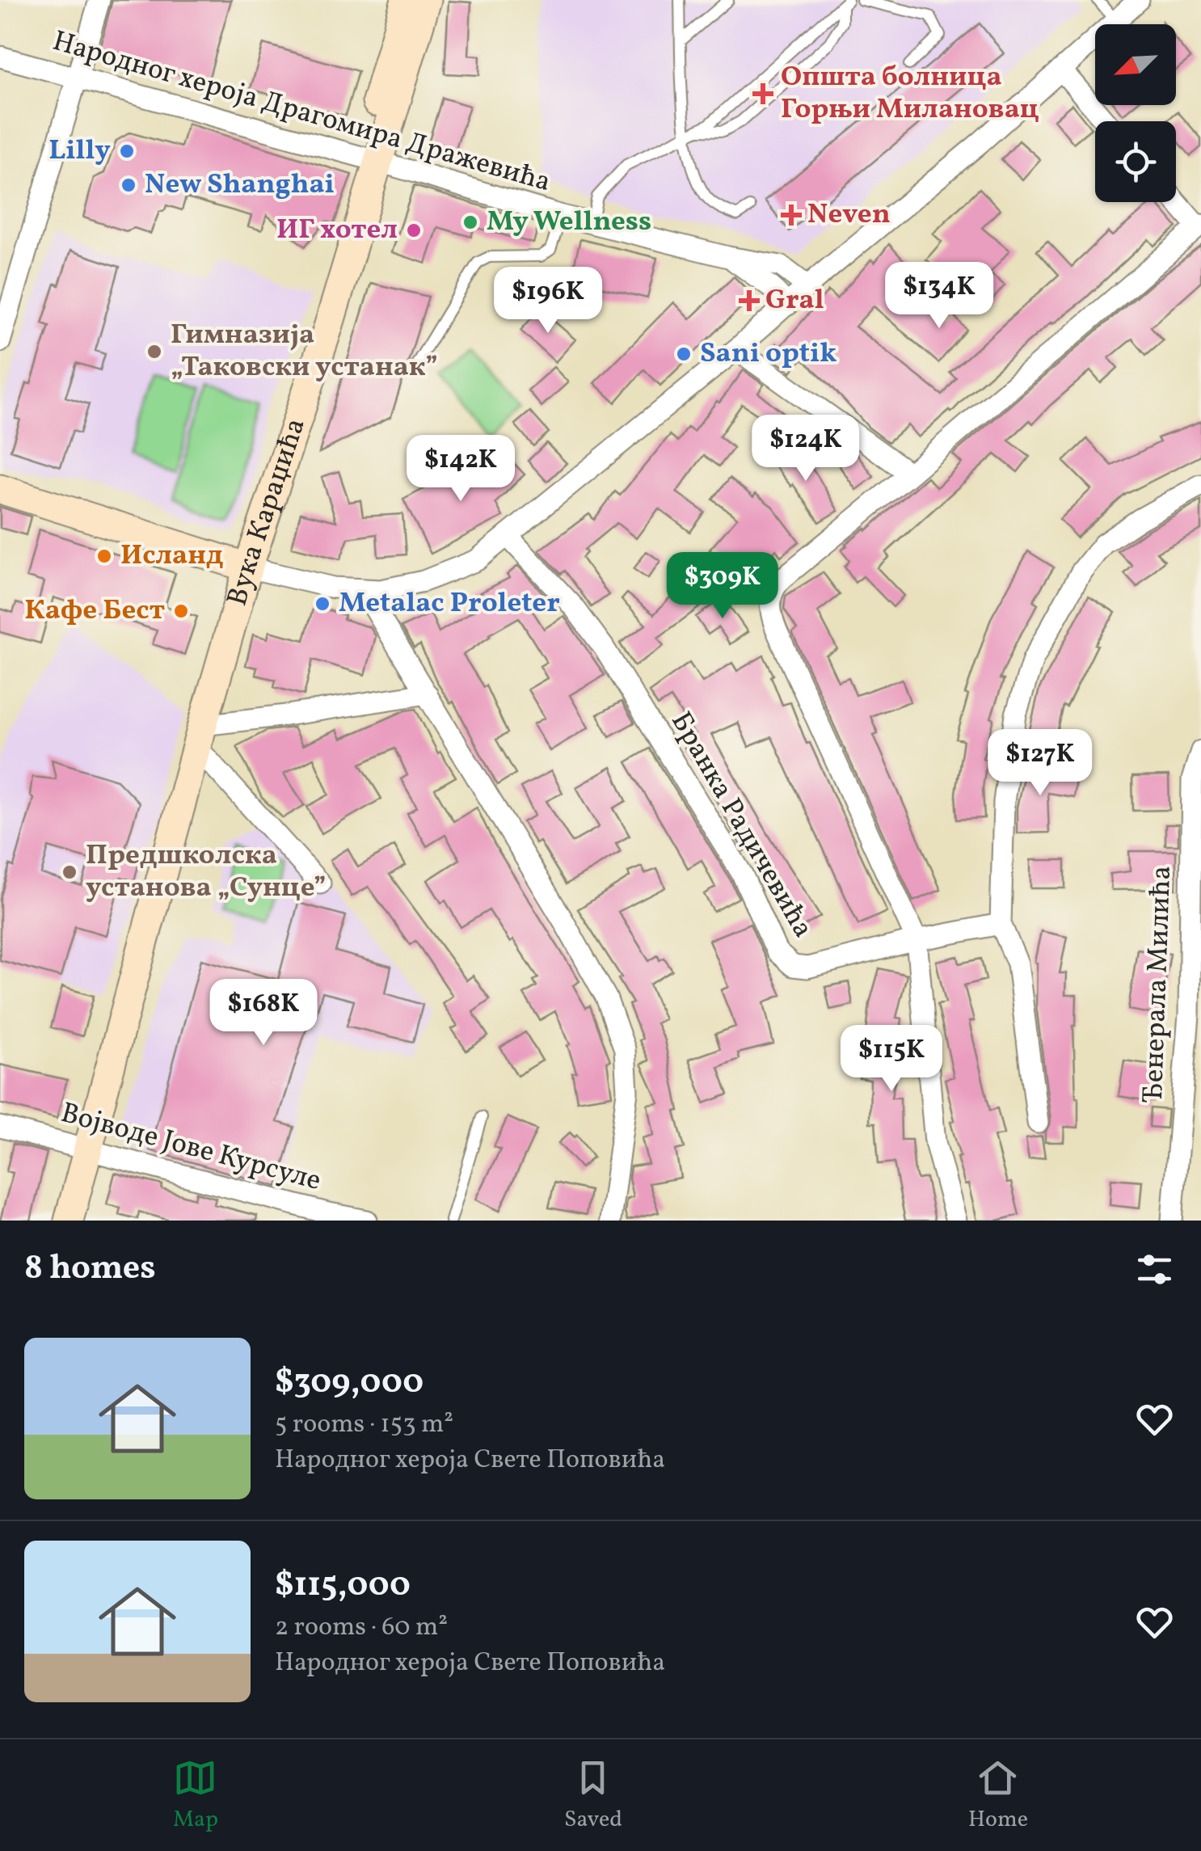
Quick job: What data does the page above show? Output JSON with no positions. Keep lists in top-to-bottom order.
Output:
{
  "streets": {
    "street": [
      "Народног хероја Драгомира Дражевића",
      "Вука Караџића",
      "Бранка Радичевића",
      "Ђенерала Милића",
      "Војводе Јове Курсуле"
    ]
  },
  "crossings": [
    ["Народног хероја Драгомира Дражевића", "Вука Караџића"],
    ["Вука Караџића", "Војводе Јове Курсуле"]
  ],
  "places": {
    "health": ["Општа болница Горњи Милановац", "Neven", "Gral"],
    "other": [
      "Lilly",
      "New Shanghai",
      "My Wellness",
      "ИГ хотел",
      "Гимназија „Таковски устанак”",
      "Sani optik",
      "Исланд",
      "Metalac Proleter",
      "Кафе Бест",
      "Предшколска установа „Сунце”"
    ]
  },
  "north": "bottom left",
  "page": {
    "price": [
      "$134K",
      "$196K",
      "$124K",
      "$142K",
      "$309K",
      "$127K",
      "$168K",
      "$115K"
    ],
    "heading": "8 homes",
    "list": [
      {
        "name": "$309,000",
        "note": "5 rooms · 153 m² · Народног хероја Свете Поповића"
      },
      {
        "name": "$115,000",
        "note": "2 rooms · 60 m² · Народног хероја Свете Поповића"
      }
    ],
    "tabs": ["Map", "Saved", "Home"]
  }
}
